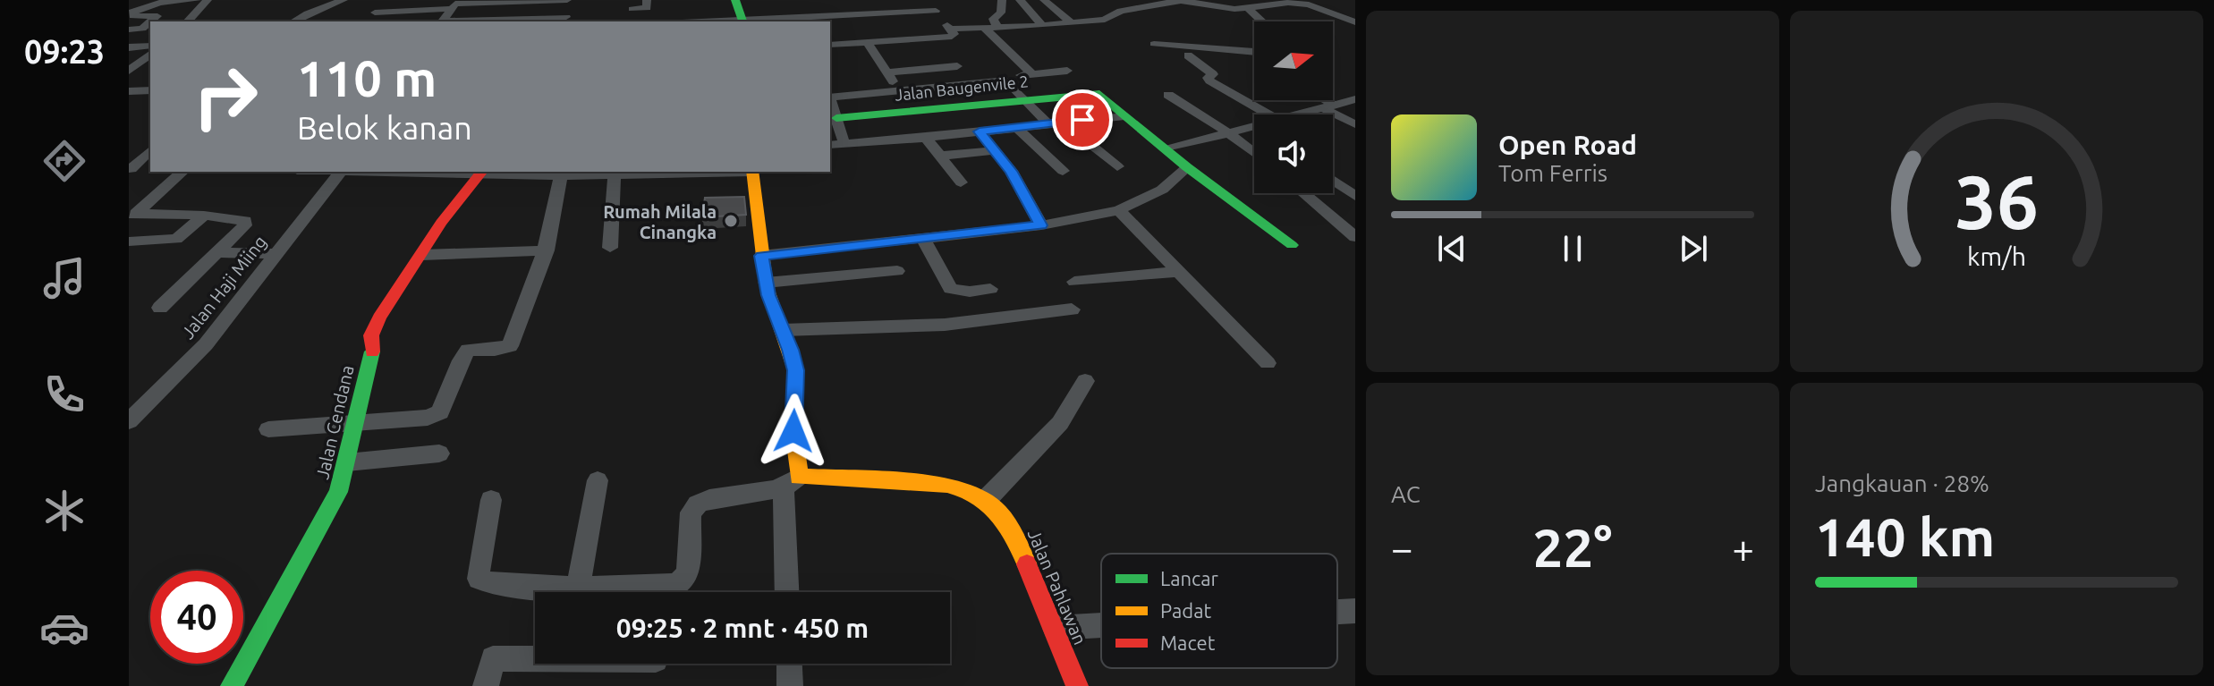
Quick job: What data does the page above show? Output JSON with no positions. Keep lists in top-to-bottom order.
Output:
{
  "streets": {
    "street": [
      "Jalan Baugenvile 2",
      "Jalan Haji Miing",
      "Jalan Cendana",
      "Jalan Pahlawan"
    ]
  },
  "places": ["Rumah Milala Cinangka"],
  "legend": ["Lancar", "Padat", "Macet"],
  "north": "right",
  "page": {
    "tabs": "09:23",
    "turn": ["110 m", "Belok kanan"],
    "song": ["Open Road", "Tom Ferris"],
    "tile": [
      "AC",
      ["Jangkauan · 28%", "140 km"]
    ],
    "heat": ["−", "22°", "+"],
    "limit": "40",
    "trip": "09:25 · 2 mnt · 450 m",
    "gauge": ["36", "km/h"]
  }
}
